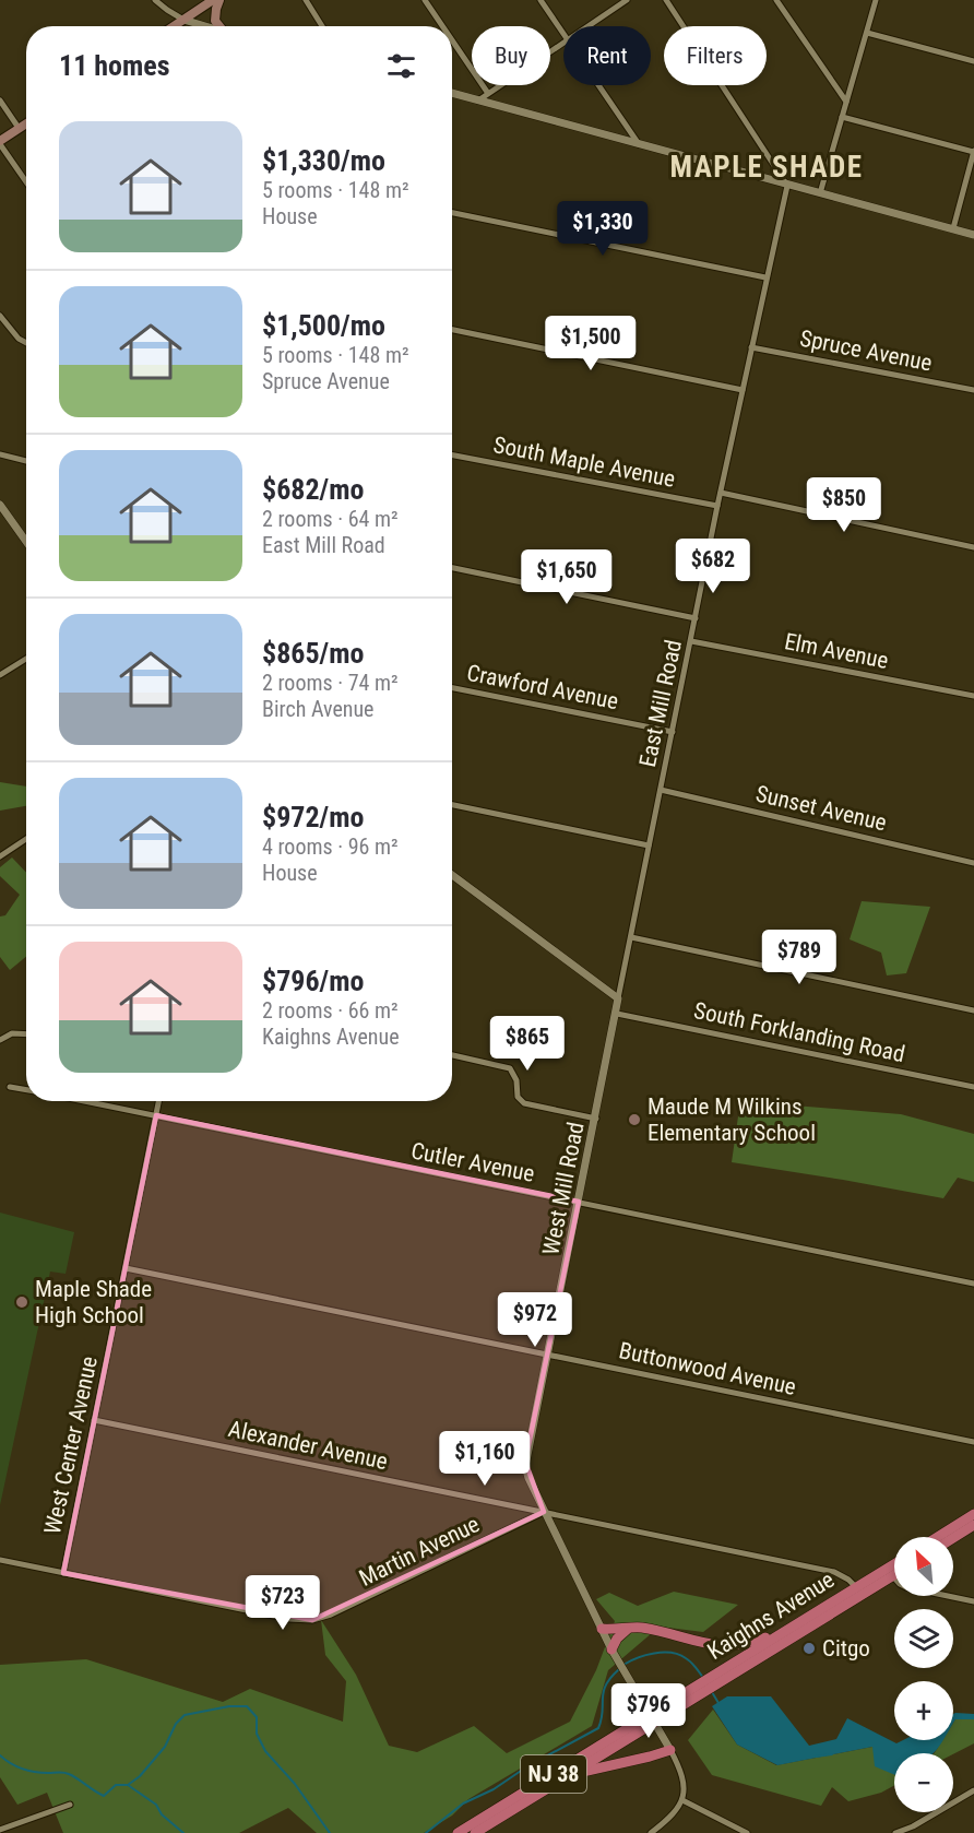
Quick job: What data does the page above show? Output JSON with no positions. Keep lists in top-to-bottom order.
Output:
{
  "streets": {
    "highway": ["Kaighns Avenue", "NJ 38"],
    "street": [
      "Spruce Avenue",
      "South Maple Avenue",
      "Elm Avenue",
      "Crawford Avenue",
      "East Mill Road",
      "Sunset Avenue",
      "South Forklanding Road",
      "Cutler Avenue",
      "West Mill Road",
      "Buttonwood Avenue",
      "West Center Avenue",
      "Alexander Avenue",
      "Martin Avenue"
    ]
  },
  "crossings": [
    ["Spruce Avenue", "East Mill Road"],
    ["South Maple Avenue", "East Mill Road"],
    ["Elm Avenue", "East Mill Road"],
    ["Crawford Avenue", "East Mill Road"],
    ["East Mill Road", "Sunset Avenue"],
    ["East Mill Road", "West Mill Road"],
    ["South Forklanding Road", "West Mill Road"],
    ["Cutler Avenue", "West Mill Road"],
    ["Cutler Avenue", "West Center Avenue"],
    ["West Mill Road", "Buttonwood Avenue"],
    ["West Mill Road", "Alexander Avenue"],
    ["West Mill Road", "Martin Avenue"],
    ["West Mill Road", "Kaighns Avenue"],
    ["Buttonwood Avenue", "West Center Avenue"],
    ["West Center Avenue", "Alexander Avenue"],
    ["West Center Avenue", "Martin Avenue"],
    ["Alexander Avenue", "Martin Avenue"],
    ["Alexander Avenue", "Kaighns Avenue"]
  ],
  "districts": ["MAPLE SHADE"],
  "places": ["Maude M Wilkins Elementary School", "Maple Shade High School", "Citgo"],
  "north": "top left",
  "page": {
    "chip": ["Buy", "Rent", "Filters"],
    "heading": "11 homes",
    "list": [
      {
        "name": "$1,330/mo",
        "note": "5 rooms · 148 m² · House"
      },
      {
        "name": "$1,500/mo",
        "note": "5 rooms · 148 m² · Spruce Avenue"
      },
      {
        "name": "$682/mo",
        "note": "2 rooms · 64 m² · East Mill Road"
      },
      {
        "name": "$865/mo",
        "note": "2 rooms · 74 m² · Birch Avenue"
      },
      {
        "name": "$972/mo",
        "note": "4 rooms · 96 m² · House"
      },
      {
        "name": "$796/mo",
        "note": "2 rooms · 66 m² · Kaighns Avenue"
      }
    ],
    "price": [
      "$1,330",
      "$1,500",
      "$850",
      "$682",
      "$1,650",
      "$789",
      "$865",
      "$972",
      "$1,160",
      "$723",
      "$796"
    ],
    "map_buttons": ["+", "−"]
  }
}
